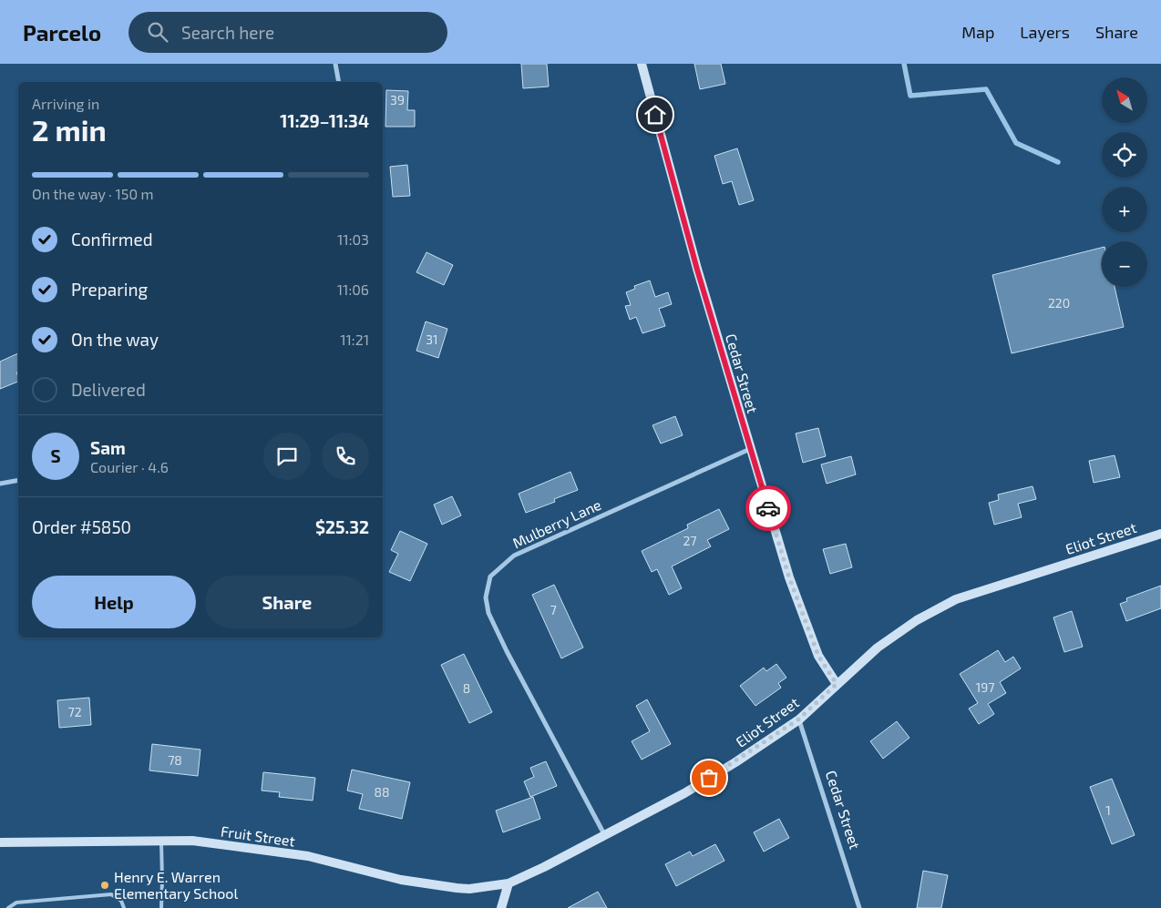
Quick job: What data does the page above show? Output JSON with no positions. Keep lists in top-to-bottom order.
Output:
{
  "streets": {
    "main road": ["Cedar Street", "Eliot Street", "Fruit Street"],
    "street": ["Mulberry Lane"]
  },
  "crossings": [
    ["Cedar Street", "Mulberry Lane"],
    ["Cedar Street", "Eliot Street"],
    ["Mulberry Lane", "Eliot Street"],
    ["Eliot Street", "Fruit Street"]
  ],
  "places": ["Henry E. Warren Elementary School"],
  "house_numbers": [
    "39",
    "220",
    "31",
    "27",
    "7",
    "197",
    "8",
    "72",
    "78",
    "88",
    "1"
  ],
  "north": "top left",
  "page": {
    "header": "Parcelo",
    "search": "Search here",
    "nav": ["Map", "Layers", "Share"],
    "map_buttons": ["+", "−"],
    "heading": ["2 min", "Arriving in", "11:29–11:34"],
    "panel": [
      "Sam",
      "Courier · 4.6",
      "Order #5850",
      "$25.32"
    ],
    "bar": "On the way · 150 m",
    "list": [
      ["Confirmed", "11:03"],
      ["Preparing", "11:06"],
      ["On the way", "11:21"],
      "Delivered"
    ],
    "round": "S",
    "buttons": ["Help", "Share"]
  }
}
